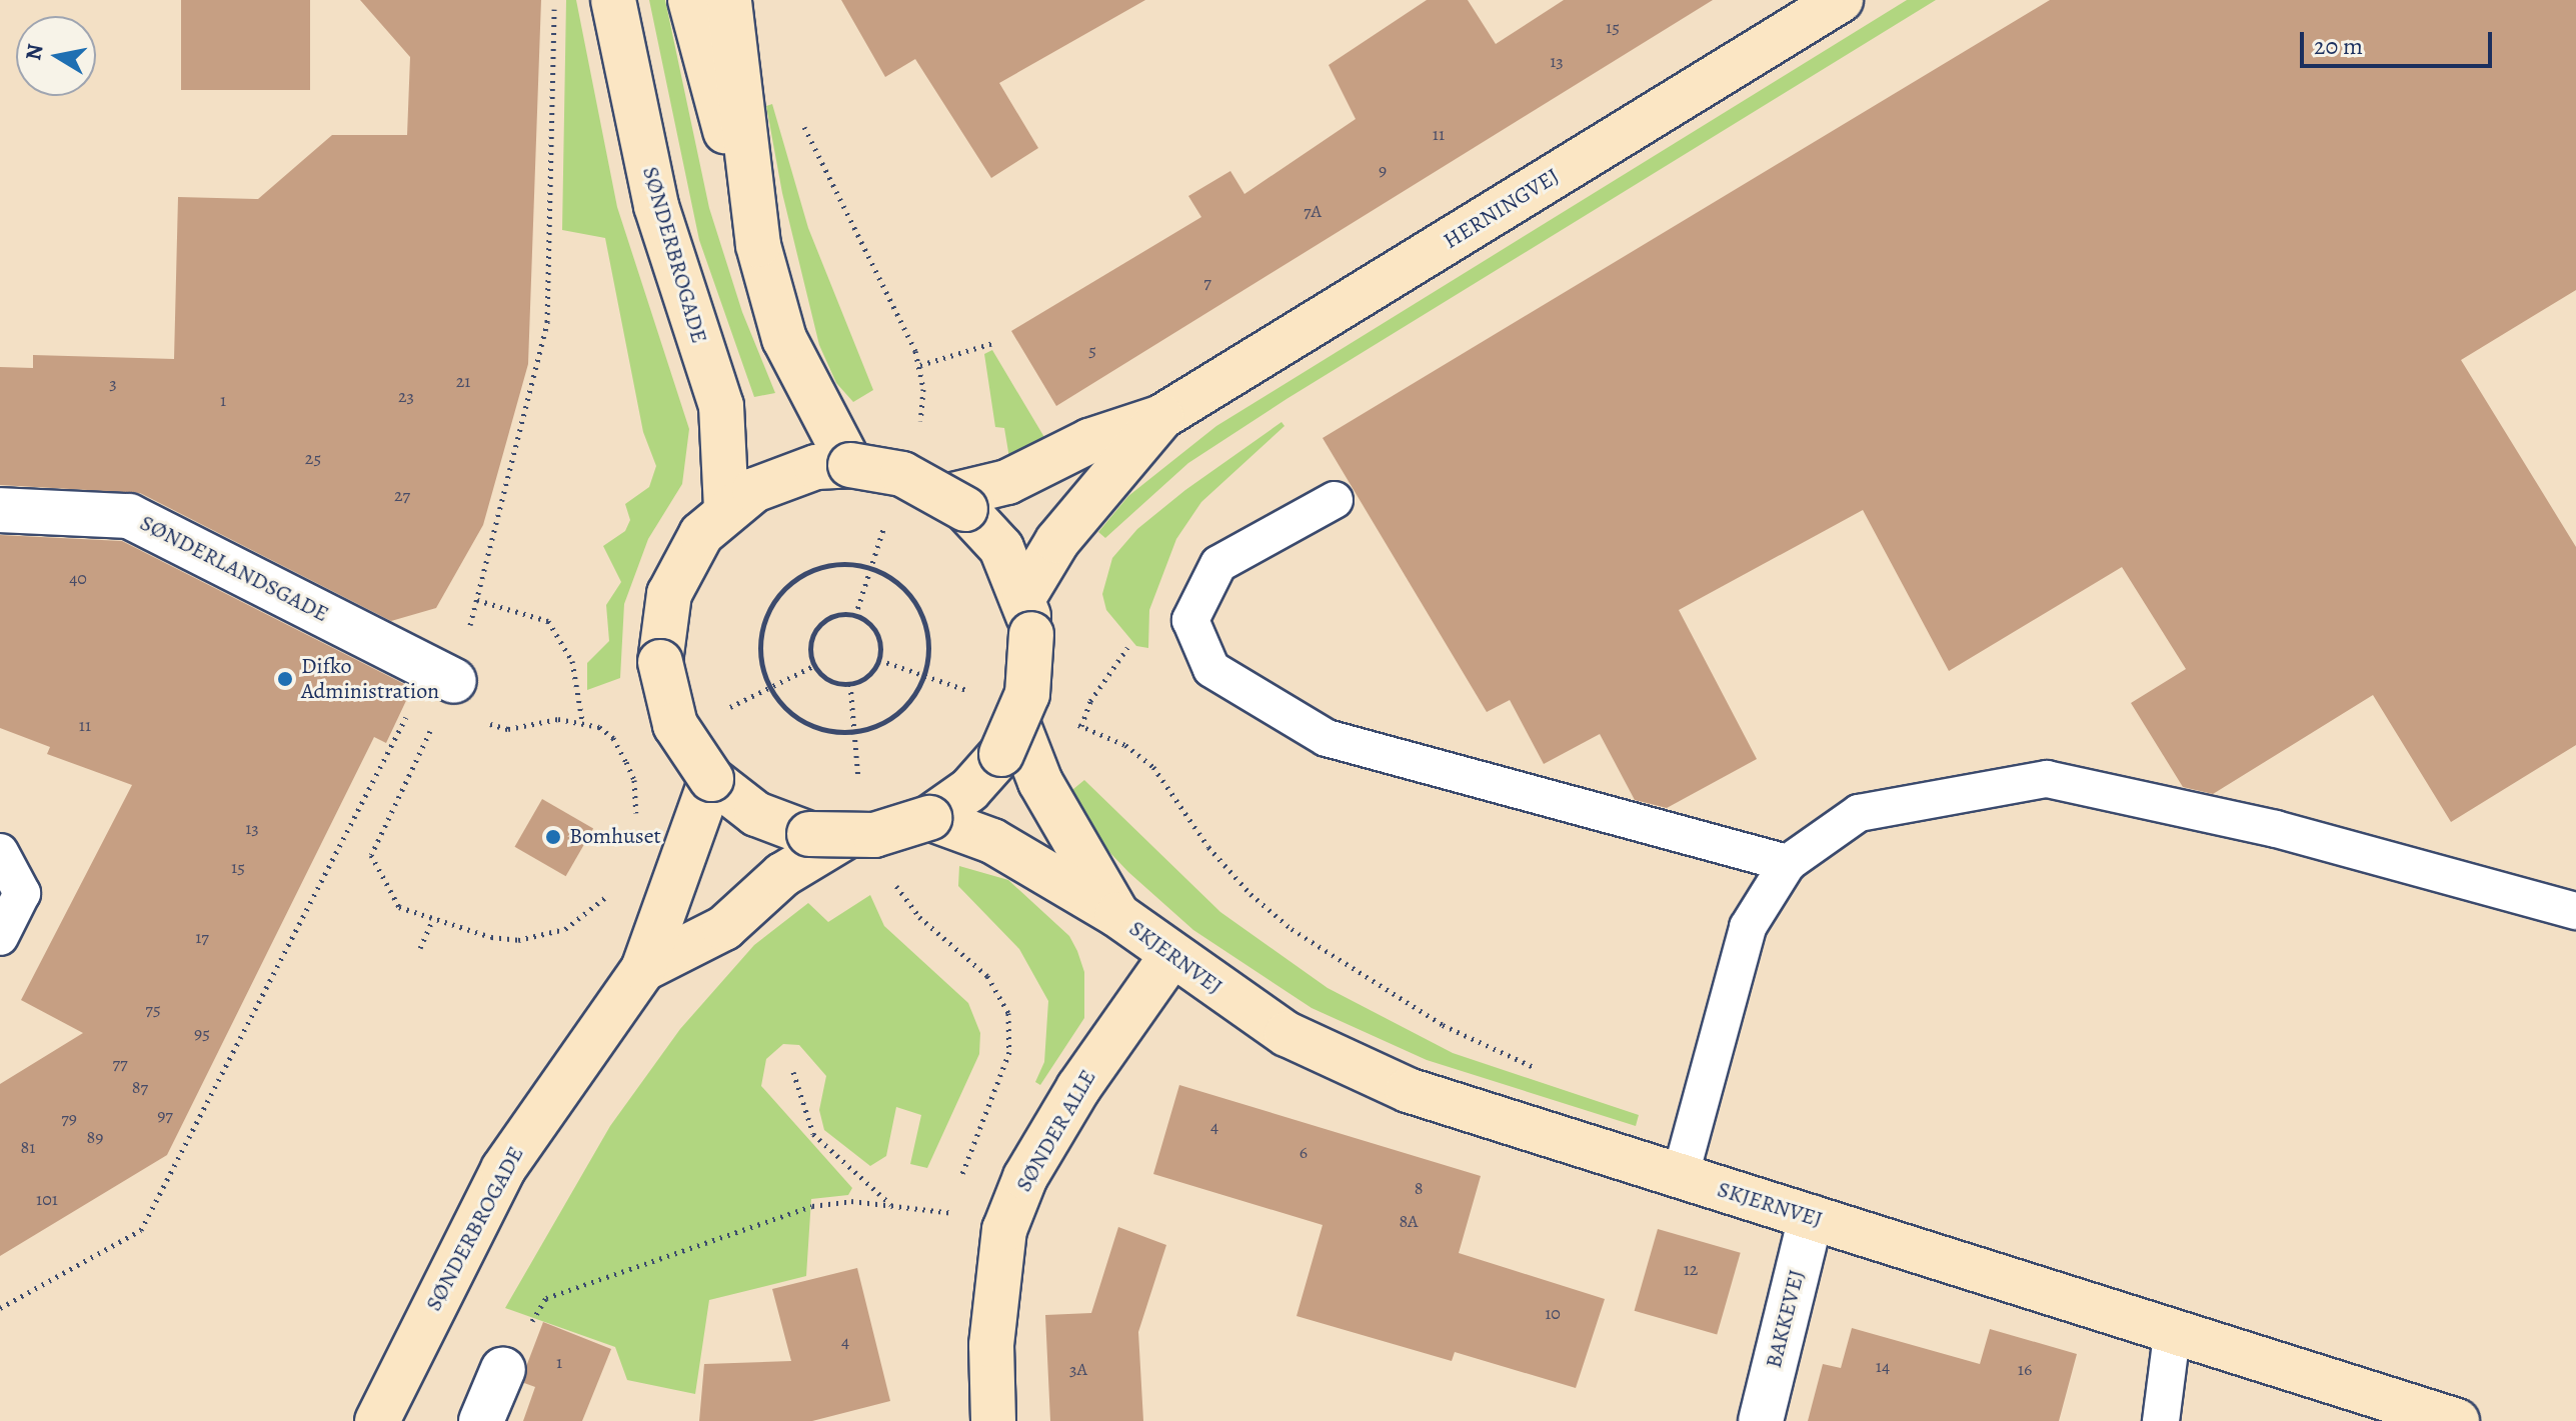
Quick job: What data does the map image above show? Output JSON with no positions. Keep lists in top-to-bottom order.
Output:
{
  "streets": {
    "street": [
      "HERNINGVEJ",
      "SØNDERBROGADE",
      "SØNDERLANDSGADE",
      "SKJERNVEJ",
      "SØNDER ALLE",
      "BAKKEVEJ"
    ]
  },
  "crossings": [
    ["SKJERNVEJ", "SØNDER ALLE"],
    ["SKJERNVEJ", "BAKKEVEJ"]
  ],
  "places": ["Difko Administration", "Bomhuset"],
  "house_numbers": [
    "15",
    "13",
    "11",
    "9",
    "7A",
    "7",
    "5",
    "21",
    "3",
    "23",
    "1",
    "25",
    "27",
    "40",
    "11",
    "13",
    "15",
    "17",
    "75",
    "95",
    "77",
    "87",
    "97",
    "79",
    "4",
    "89",
    "81",
    "6",
    "8",
    "101",
    "8A",
    "12",
    "10",
    "4",
    "1",
    "14",
    "3A",
    "16"
  ],
  "scale_bar": "20 m",
  "north": "left"
}
